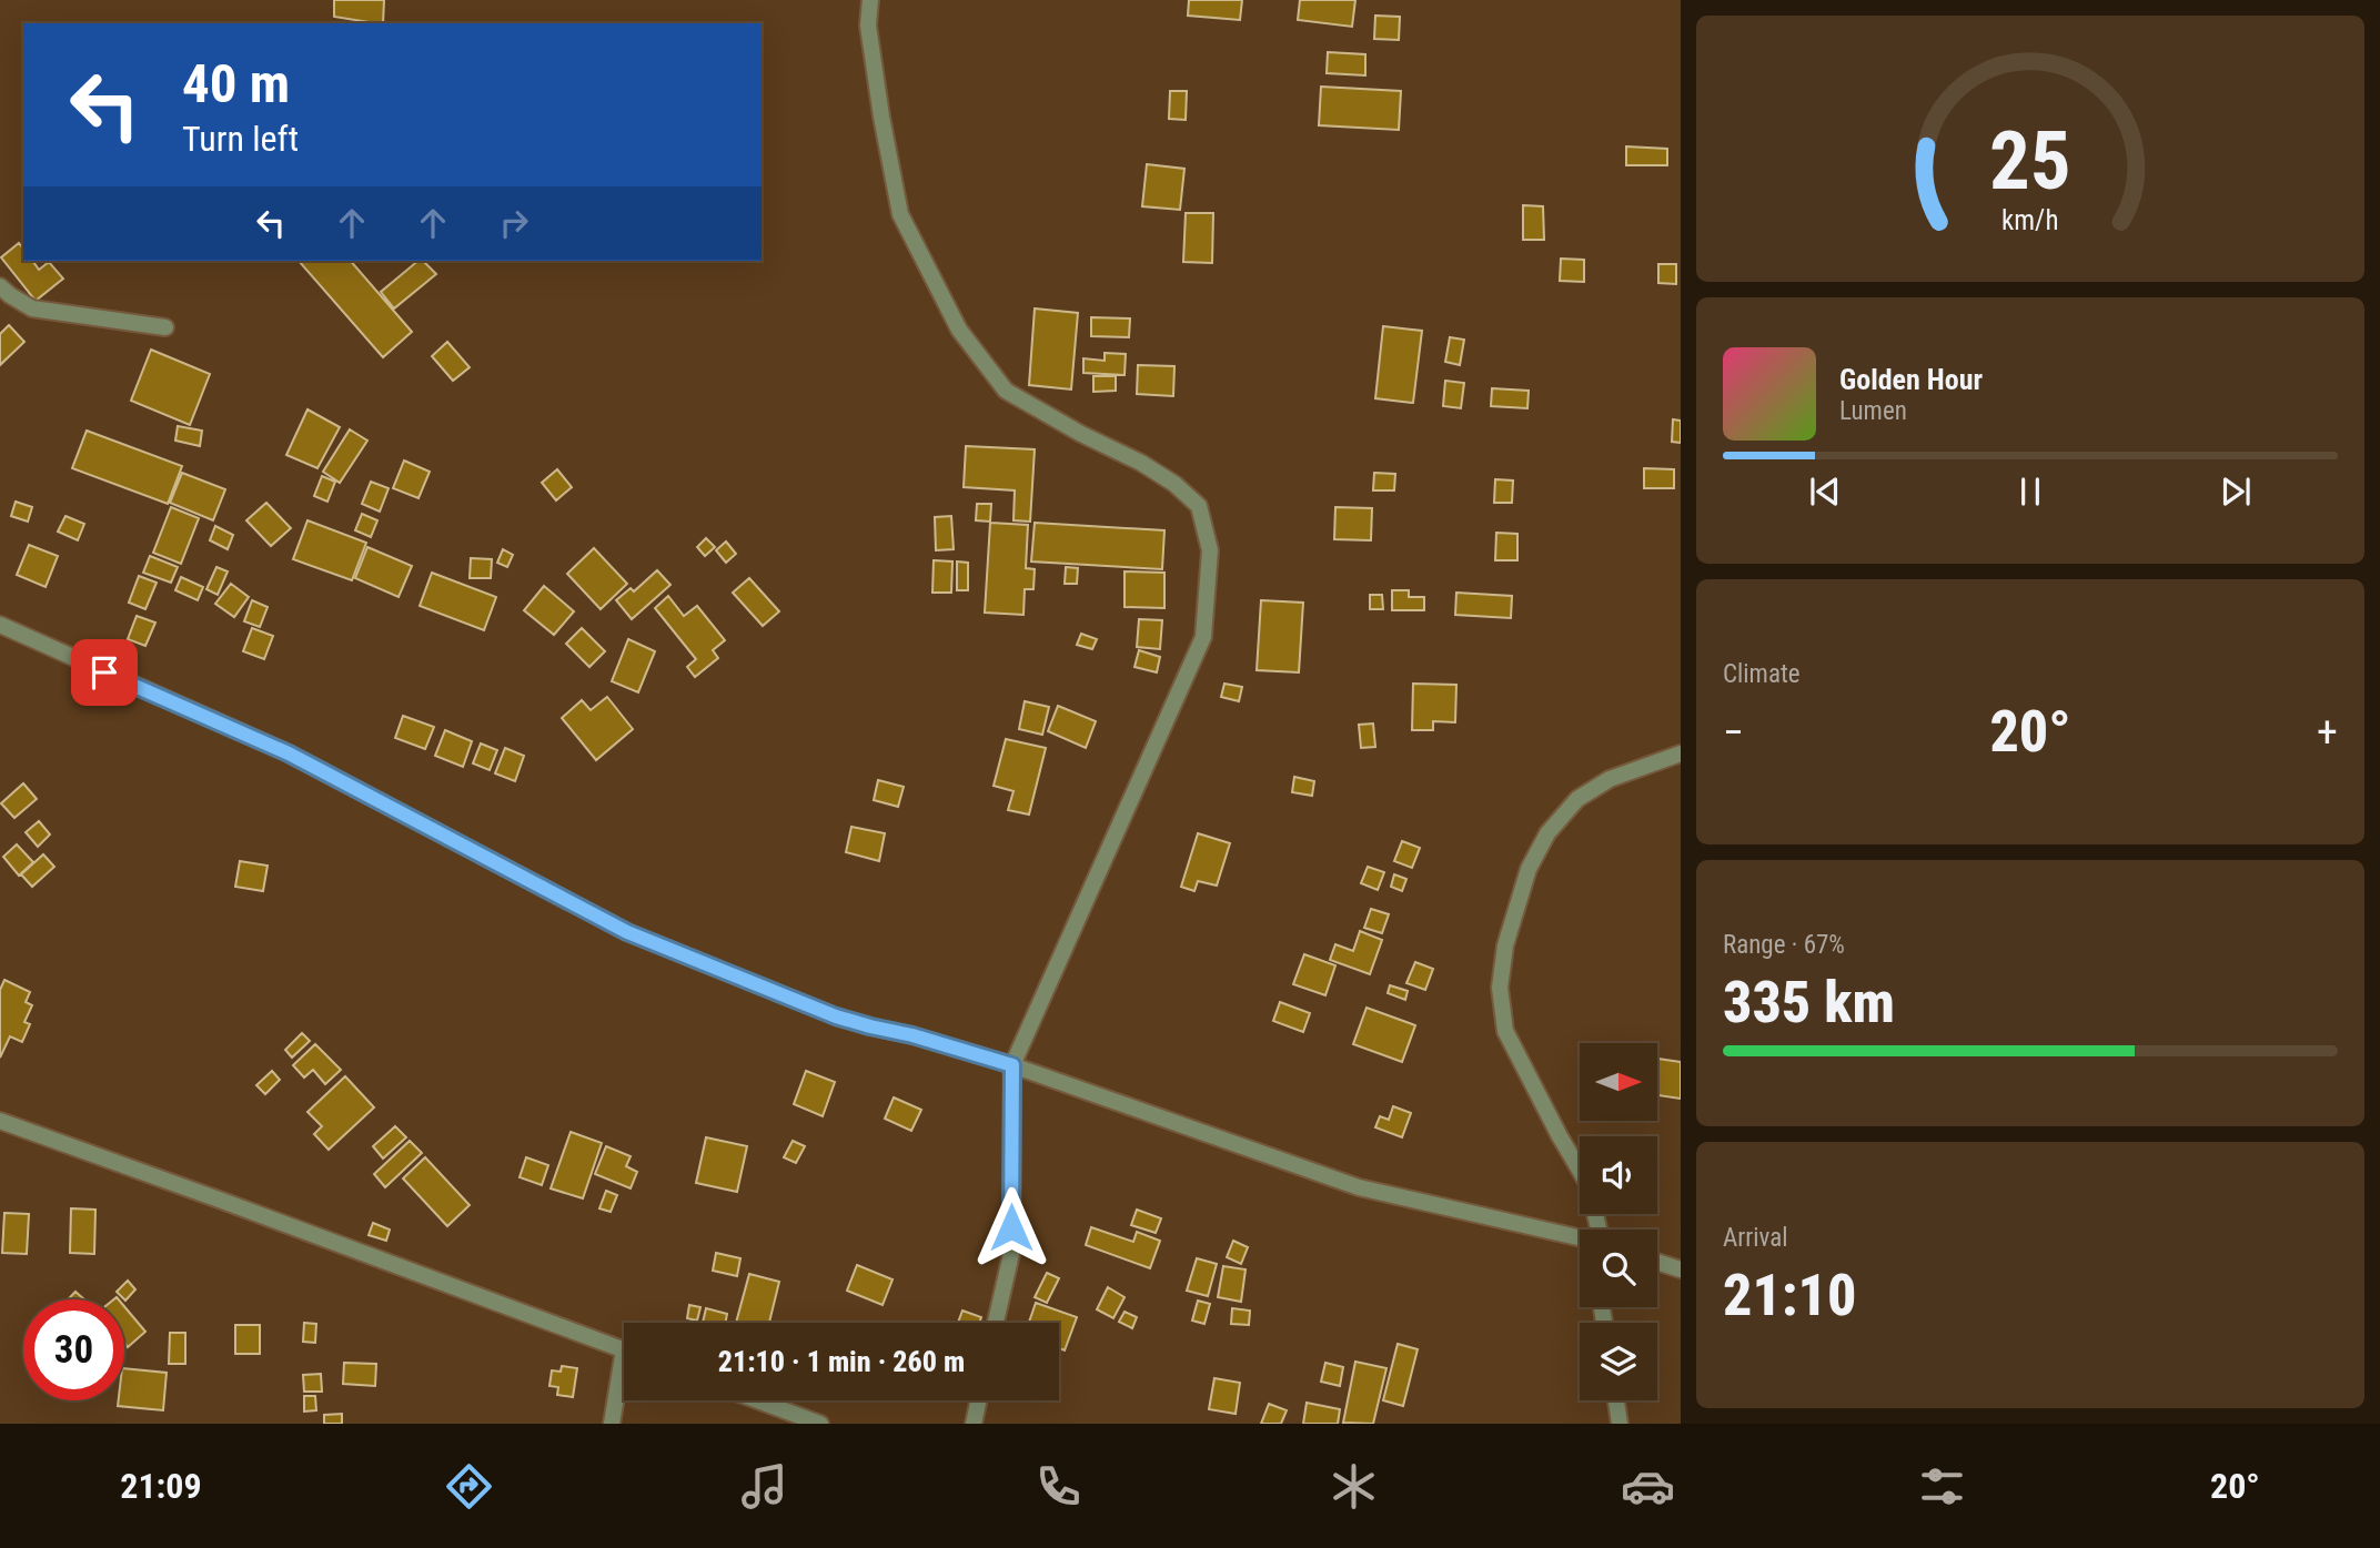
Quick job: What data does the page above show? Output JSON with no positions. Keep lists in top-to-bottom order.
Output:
{
  "north": "right",
  "page": {
    "turn": ["40 m", "Turn left"],
    "song": ["Golden Hour", "Lumen"],
    "tile": [
      "Climate",
      ["Range · 67%", "335 km"],
      ["Arrival", "21:10"]
    ],
    "heat": ["−", "20°", "+"],
    "limit": "30",
    "trip": "21:10 · 1 min · 260 m",
    "tabs": ["21:09", "20°"],
    "gauge": ["25", "km/h"]
  }
}
